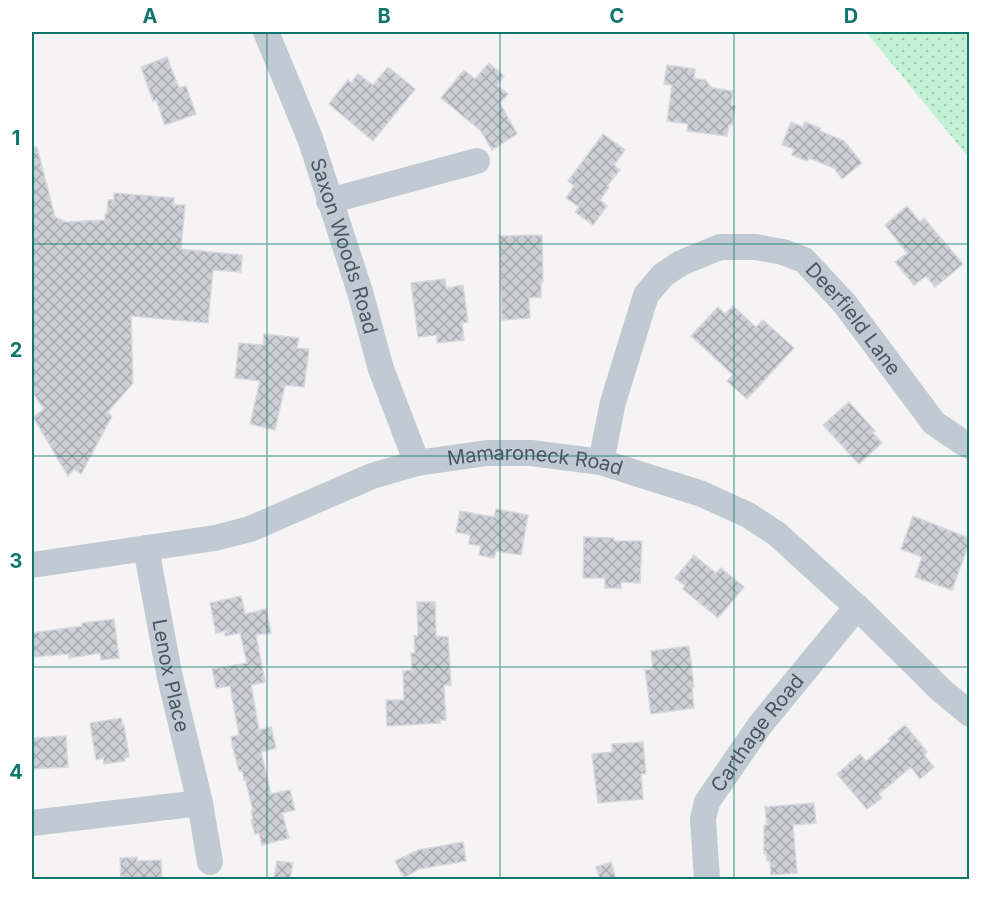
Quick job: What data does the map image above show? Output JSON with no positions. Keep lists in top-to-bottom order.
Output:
{
  "streets": {
    "street": [
      "Saxon Woods Road",
      "Deerfield Lane",
      "Mamaroneck Road",
      "Lenox Place",
      "Carthage Road"
    ]
  },
  "crossings": [
    ["Saxon Woods Road", "Mamaroneck Road"],
    ["Deerfield Lane", "Mamaroneck Road"],
    ["Mamaroneck Road", "Lenox Place"],
    ["Mamaroneck Road", "Carthage Road"]
  ],
  "grid": {
    "columns": [
      "A",
      "B",
      "C",
      "D"
    ],
    "rows": [
      "1",
      "2",
      "3",
      "4"
    ]
  }
}
